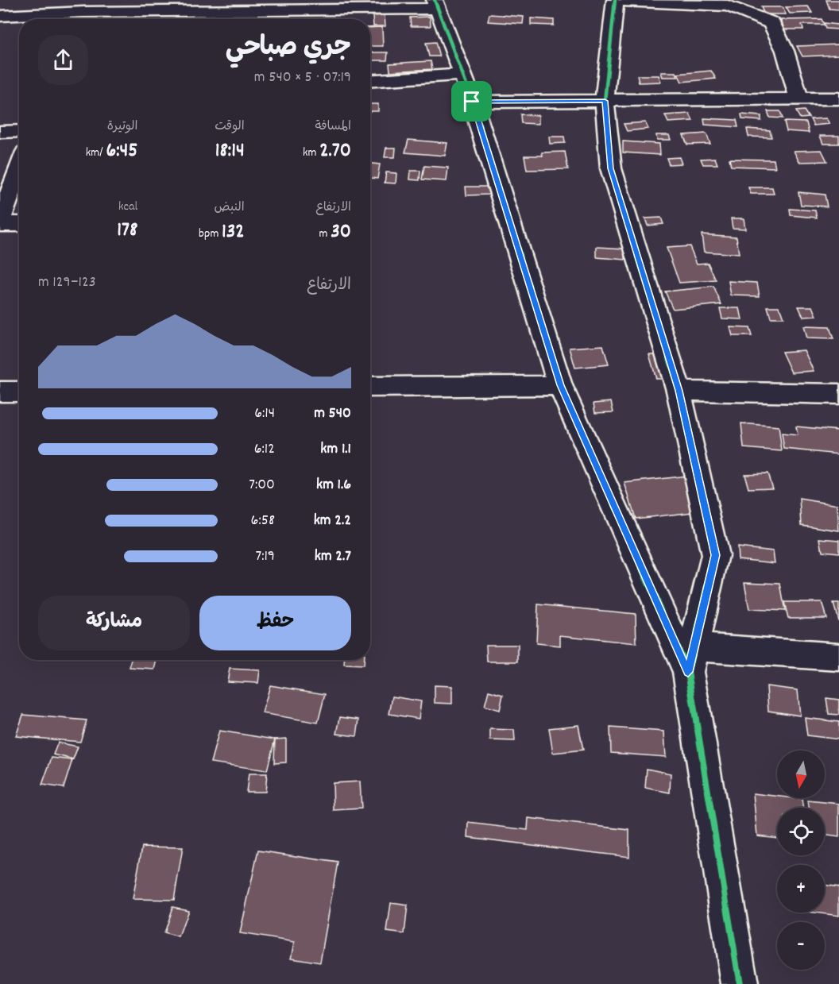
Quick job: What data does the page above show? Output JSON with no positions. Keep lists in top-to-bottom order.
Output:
{
  "north": "bottom",
  "page": {
    "heading": ["جري صباحي", "07:19 · 5 × 540 m"],
    "stats": [
      ["المسافة", "2.70 km"],
      ["الوقت", "18:14"],
      ["الوتيرة", "6:45 /km"],
      ["الارتفاع", "30 m"],
      ["النبض", "132 bpm"],
      ["kcal", "178"]
    ],
    "chart": ["الارتفاع", "123–129 m"],
    "list": [
      {
        "name": "540 m",
        "note": "6:14"
      },
      {
        "name": "1.1 km",
        "note": "6:12"
      },
      {
        "name": "1.6 km",
        "note": "7:00"
      },
      {
        "name": "2.2 km",
        "note": "6:58"
      },
      {
        "name": "2.7 km",
        "note": "7:19"
      }
    ],
    "buttons": ["حفظ", "مشاركة"],
    "map_buttons": ["+", "−"]
  }
}
